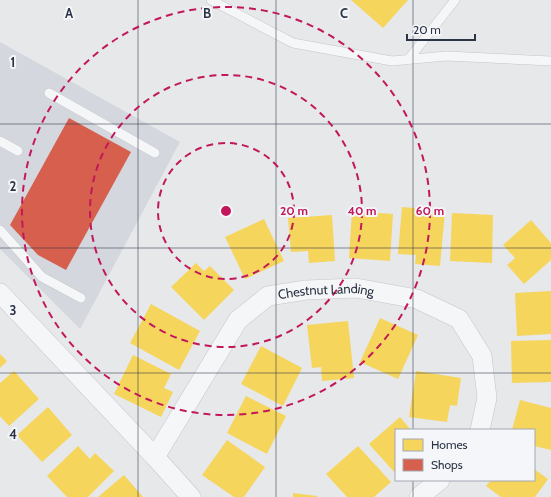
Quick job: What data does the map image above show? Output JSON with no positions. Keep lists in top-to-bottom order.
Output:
{
  "streets": {
    "street": ["Chestnut Landing"]
  },
  "legend": ["Homes", "Shops"],
  "scale_bar": "20 m",
  "grid": {
    "columns": ["A", "B", "C"],
    "rows": [
      "1",
      "2",
      "3",
      "4"
    ]
  },
  "rings": ["20 m", "40 m", "60 m"]
}
